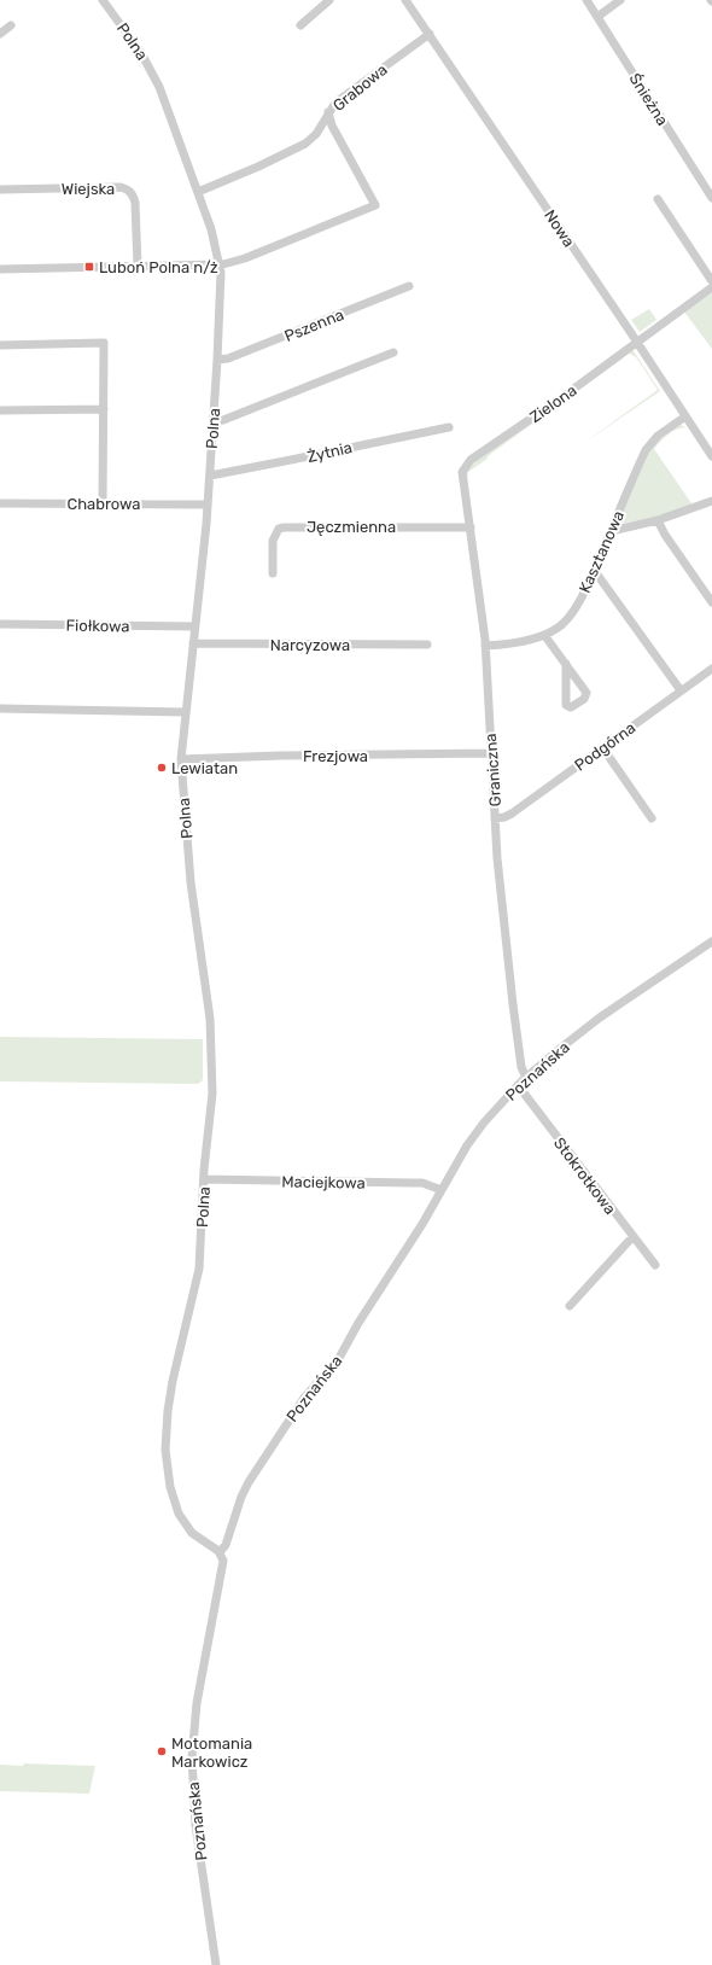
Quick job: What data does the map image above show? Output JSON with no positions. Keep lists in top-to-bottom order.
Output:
{
  "streets": {
    "street": [
      "Polna",
      "Grabowa",
      "Śnieżna",
      "Wiejska",
      "Nowa",
      "Pszenna",
      "Zielona",
      "Żytnia",
      "Chabrowa",
      "Jęczmienna",
      "Kasztanowa",
      "Fiołkowa",
      "Narcyzowa",
      "Podgórna",
      "Frezjowa",
      "Graniczna",
      "Poznańska",
      "Stokrotkowa",
      "Maciejkowa"
    ]
  },
  "crossings": [
    ["Polna", "Grabowa"],
    ["Polna", "Pszenna"],
    ["Polna", "Żytnia"],
    ["Polna", "Chabrowa"],
    ["Polna", "Fiołkowa"],
    ["Polna", "Narcyzowa"],
    ["Polna", "Frezjowa"],
    ["Polna", "Poznańska"],
    ["Polna", "Maciejkowa"],
    ["Grabowa", "Nowa"],
    ["Nowa", "Zielona"],
    ["Nowa", "Kasztanowa"],
    ["Zielona", "Graniczna"],
    ["Jęczmienna", "Graniczna"],
    ["Kasztanowa", "Graniczna"],
    ["Podgórna", "Graniczna"],
    ["Frezjowa", "Graniczna"],
    ["Graniczna", "Poznańska"],
    ["Poznańska", "Stokrotkowa"],
    ["Poznańska", "Maciejkowa"]
  ],
  "places": {
    "transit": ["Luboń Polna n/ż"],
    "other": ["Lewiatan", "Motomania Markowicz"]
  }
}
